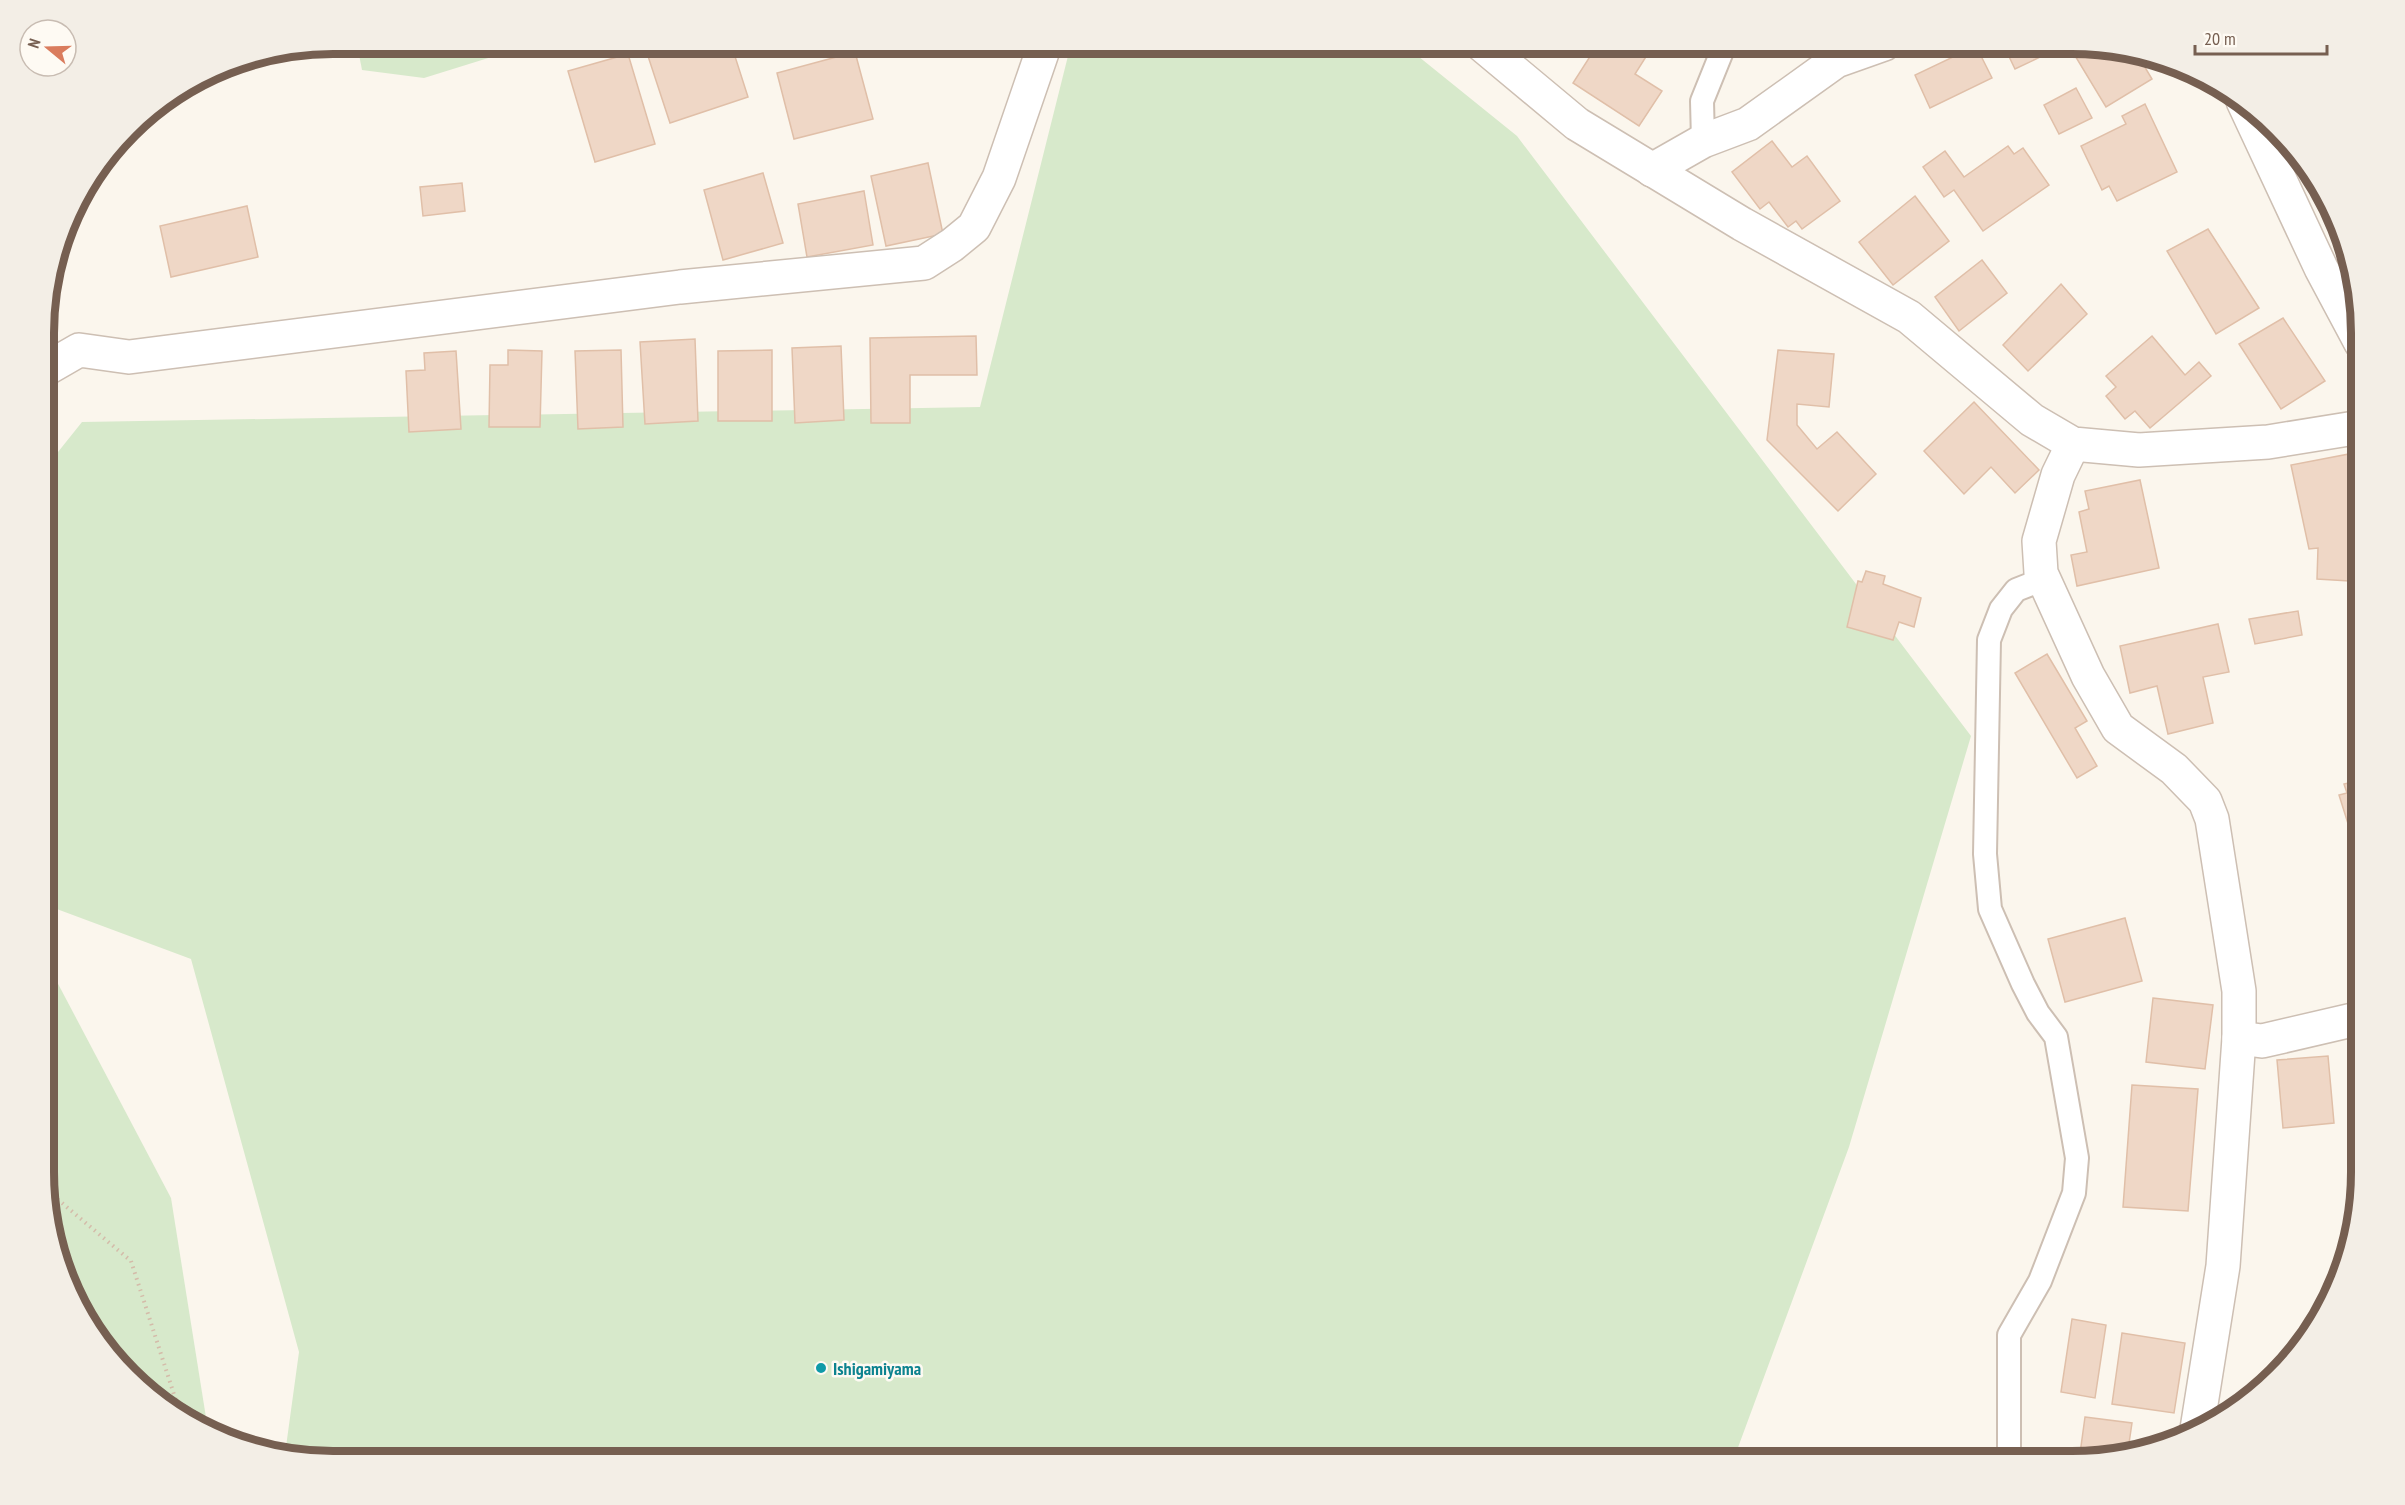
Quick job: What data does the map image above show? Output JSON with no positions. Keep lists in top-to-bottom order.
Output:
{
  "places": ["Ishigamiyama"],
  "scale_bar": "20 m",
  "north": "left"
}
